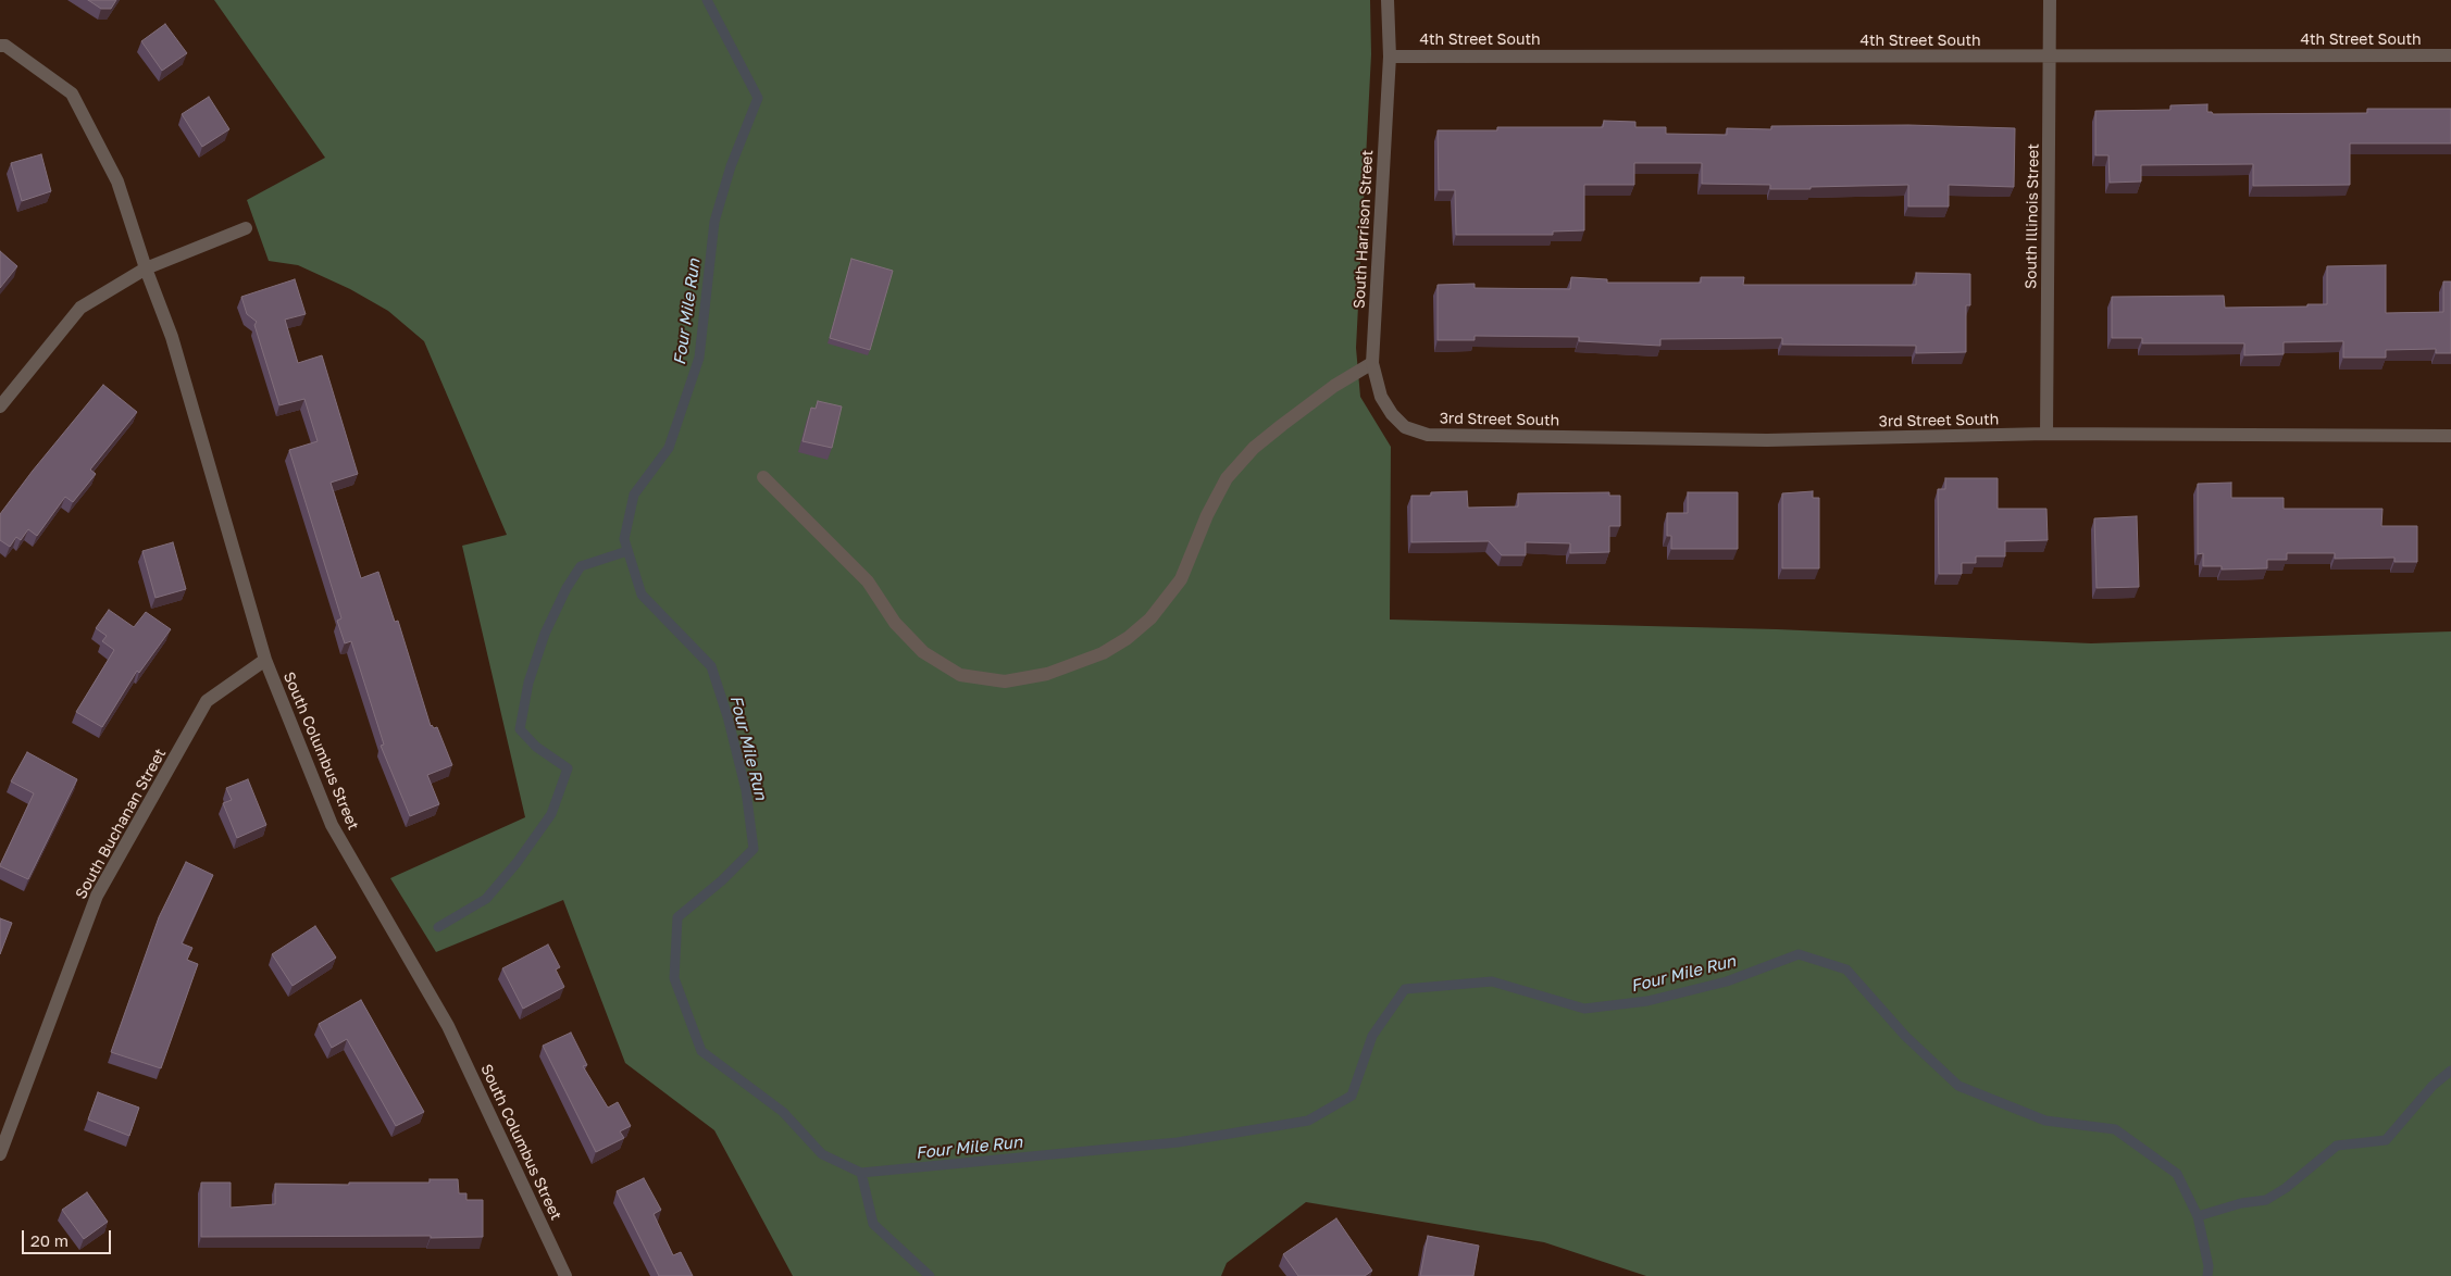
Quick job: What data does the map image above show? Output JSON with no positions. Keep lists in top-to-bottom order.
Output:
{
  "streets": {
    "street": [
      "4th Street South",
      "South Illinois Street",
      "South Harrison Street",
      "3rd Street South",
      "South Columbus Street",
      "South Buchanan Street"
    ]
  },
  "crossings": [
    ["4th Street South", "South Illinois Street"],
    ["4th Street South", "South Harrison Street"],
    ["South Illinois Street", "3rd Street South"],
    ["South Harrison Street", "3rd Street South"],
    ["South Columbus Street", "South Buchanan Street"]
  ],
  "water": ["Four Mile Run"],
  "scale_bar": "20 m"
}
